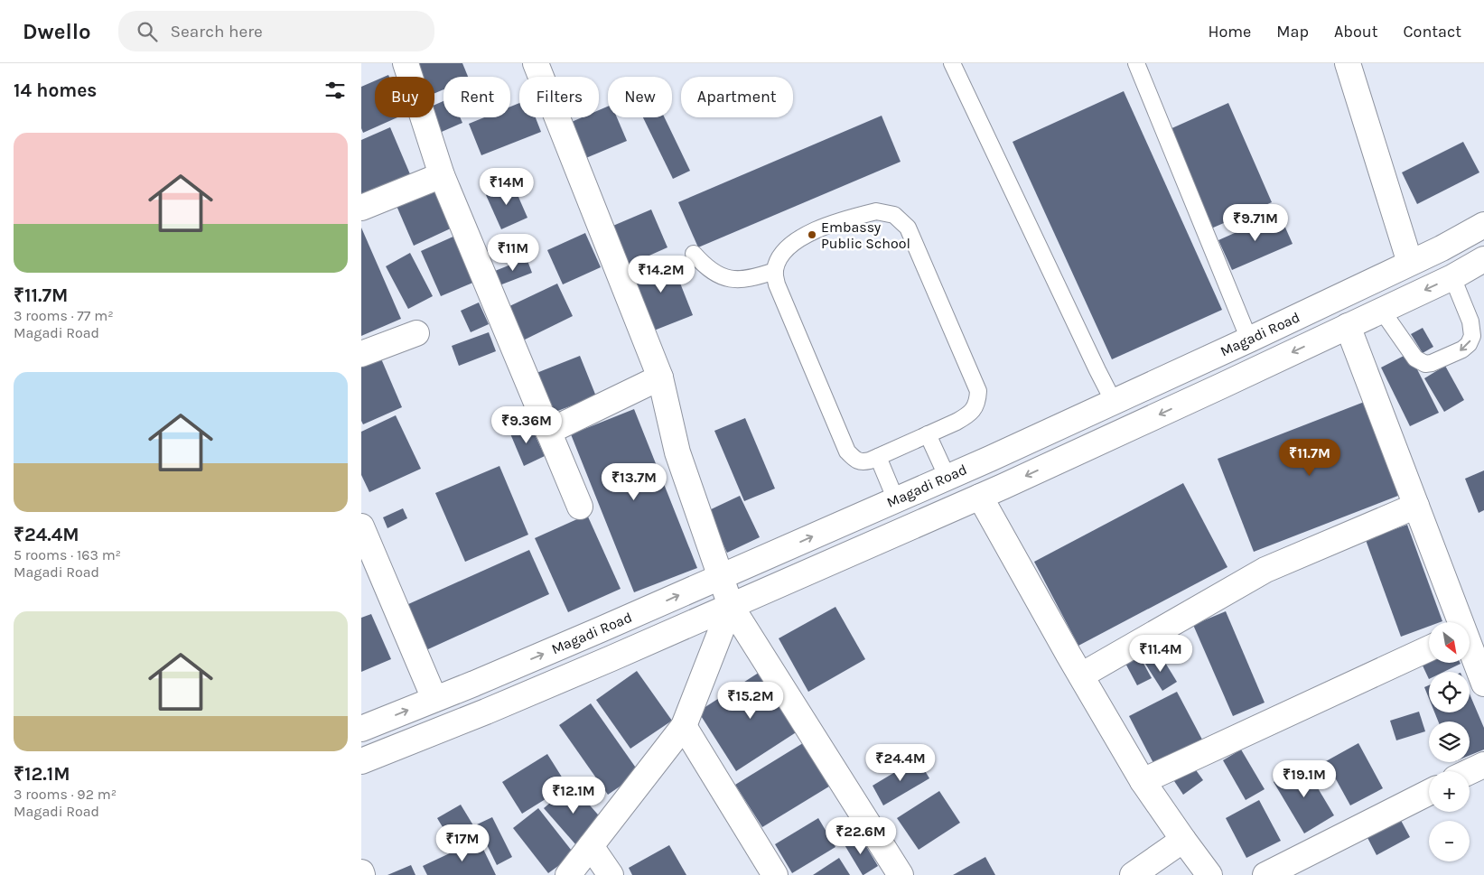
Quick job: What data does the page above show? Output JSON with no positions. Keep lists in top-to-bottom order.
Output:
{
  "streets": {
    "street": ["Magadi Road"]
  },
  "places": ["Embassy Public School"],
  "north": "bottom right",
  "page": {
    "header": "Dwello",
    "search": "Search here",
    "nav": [
      "Home",
      "Map",
      "About",
      "Contact"
    ],
    "heading": "14 homes",
    "chip": [
      "Buy",
      "Rent",
      "Filters",
      "New",
      "Apartment"
    ],
    "list": [
      {
        "name": "₹11.7M",
        "note": "3 rooms · 77 m² · Magadi Road"
      },
      {
        "name": "₹24.4M",
        "note": "5 rooms · 163 m² · Magadi Road"
      },
      {
        "name": "₹12.1M",
        "note": "3 rooms · 92 m² · Magadi Road"
      }
    ],
    "price": [
      "₹14M",
      "₹9.71M",
      "₹11M",
      "₹14.2M",
      "₹9.36M",
      "₹11.7M",
      "₹13.7M",
      "₹11.4M",
      "₹15.2M",
      "₹24.4M",
      "₹19.1M",
      "₹12.1M",
      "₹22.6M",
      "₹17M"
    ],
    "map_buttons": ["+", "−"]
  }
}
